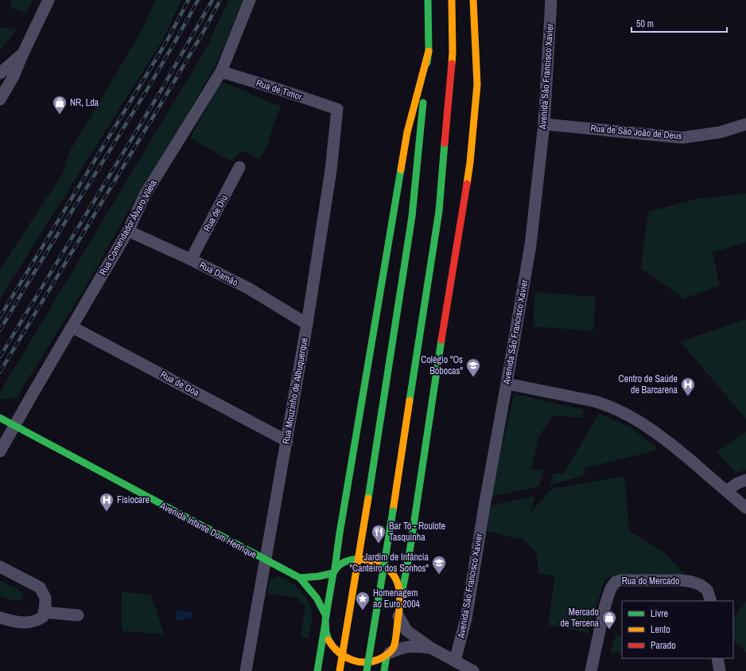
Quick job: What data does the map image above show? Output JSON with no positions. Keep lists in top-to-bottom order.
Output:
{
  "streets": {
    "main road": ["Avenida Infante Dom Henrique"],
    "street": [
      "Avenida São Francisco Xavier",
      "Rua de Timor",
      "Rua de São João de Deus",
      "Rua de Diu",
      "Rua Comendador Álvaro Vilela",
      "Rua Damão",
      "Rua de Goa",
      "Rua Mouzinho de Albuquerque",
      "Rua do Mercado"
    ]
  },
  "crossings": [
    ["Avenida São Francisco Xavier", "Rua de São João de Deus"],
    ["Rua de Timor", "Rua Comendador Álvaro Vilela"],
    ["Rua de Timor", "Rua Mouzinho de Albuquerque"],
    ["Rua de Diu", "Rua Damão"],
    ["Rua Comendador Álvaro Vilela", "Rua Damão"],
    ["Rua Comendador Álvaro Vilela", "Rua de Goa"],
    ["Rua Comendador Álvaro Vilela", "Avenida Infante Dom Henrique"],
    ["Rua Damão", "Rua Mouzinho de Albuquerque"],
    ["Rua de Goa", "Rua Mouzinho de Albuquerque"],
    ["Rua Mouzinho de Albuquerque", "Avenida Infante Dom Henrique"]
  ],
  "places": {
    "shop": ["NR, Lda", "Mercado de Tercena"],
    "school or university": ["Colégio \"Os Bobocas\"", "Jardim de Infância \"Canteiro dos Sonhos\""],
    "hospital": ["Centro de Saúde de Barcarena", "Fisiocare"],
    "restaurant": ["Bar Tó - Roulote Tasquinha"],
    "place": ["Homenagem ao Euro 2004"]
  },
  "legend": ["Livre", "Lento", "Parado"],
  "scale_bar": "50 m"
}
